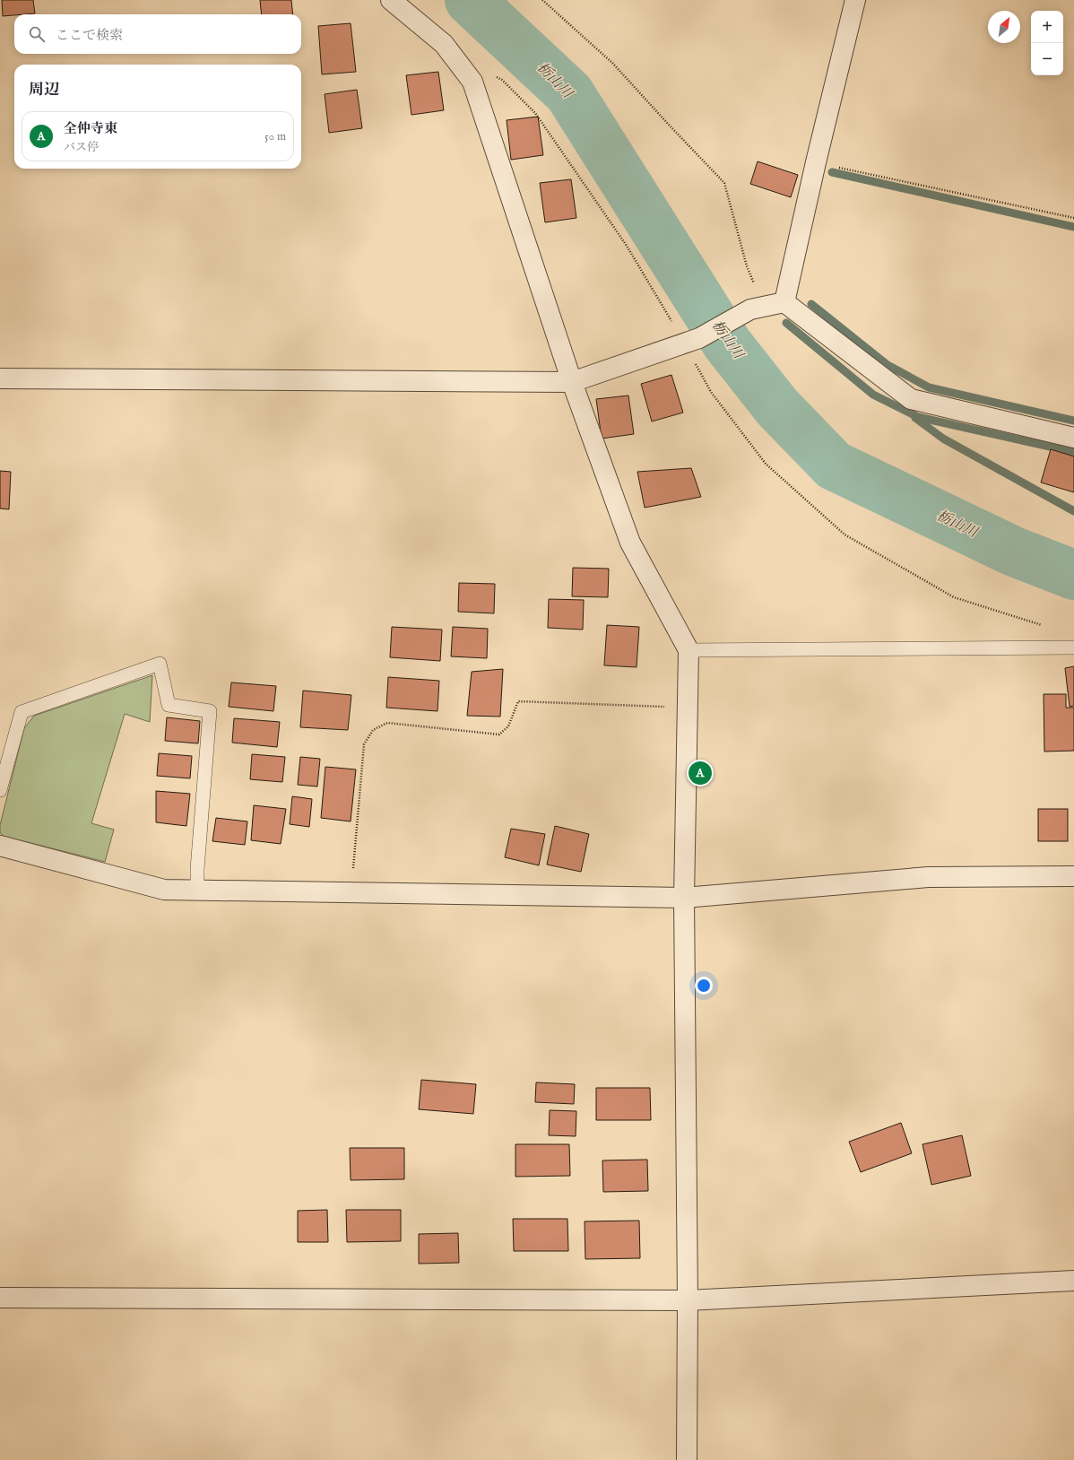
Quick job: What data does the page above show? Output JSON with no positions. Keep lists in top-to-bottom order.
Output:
{
  "water": ["栃山川"],
  "north": "top right",
  "page": {
    "map_buttons": ["+", "−"],
    "search": "ここで検索",
    "heading": "周辺",
    "list": [
      {
        "mark": "A",
        "name": "全仲寺東",
        "note": "バス停",
        "value": "50 m"
      }
    ],
    "pins": "A"
  }
}
